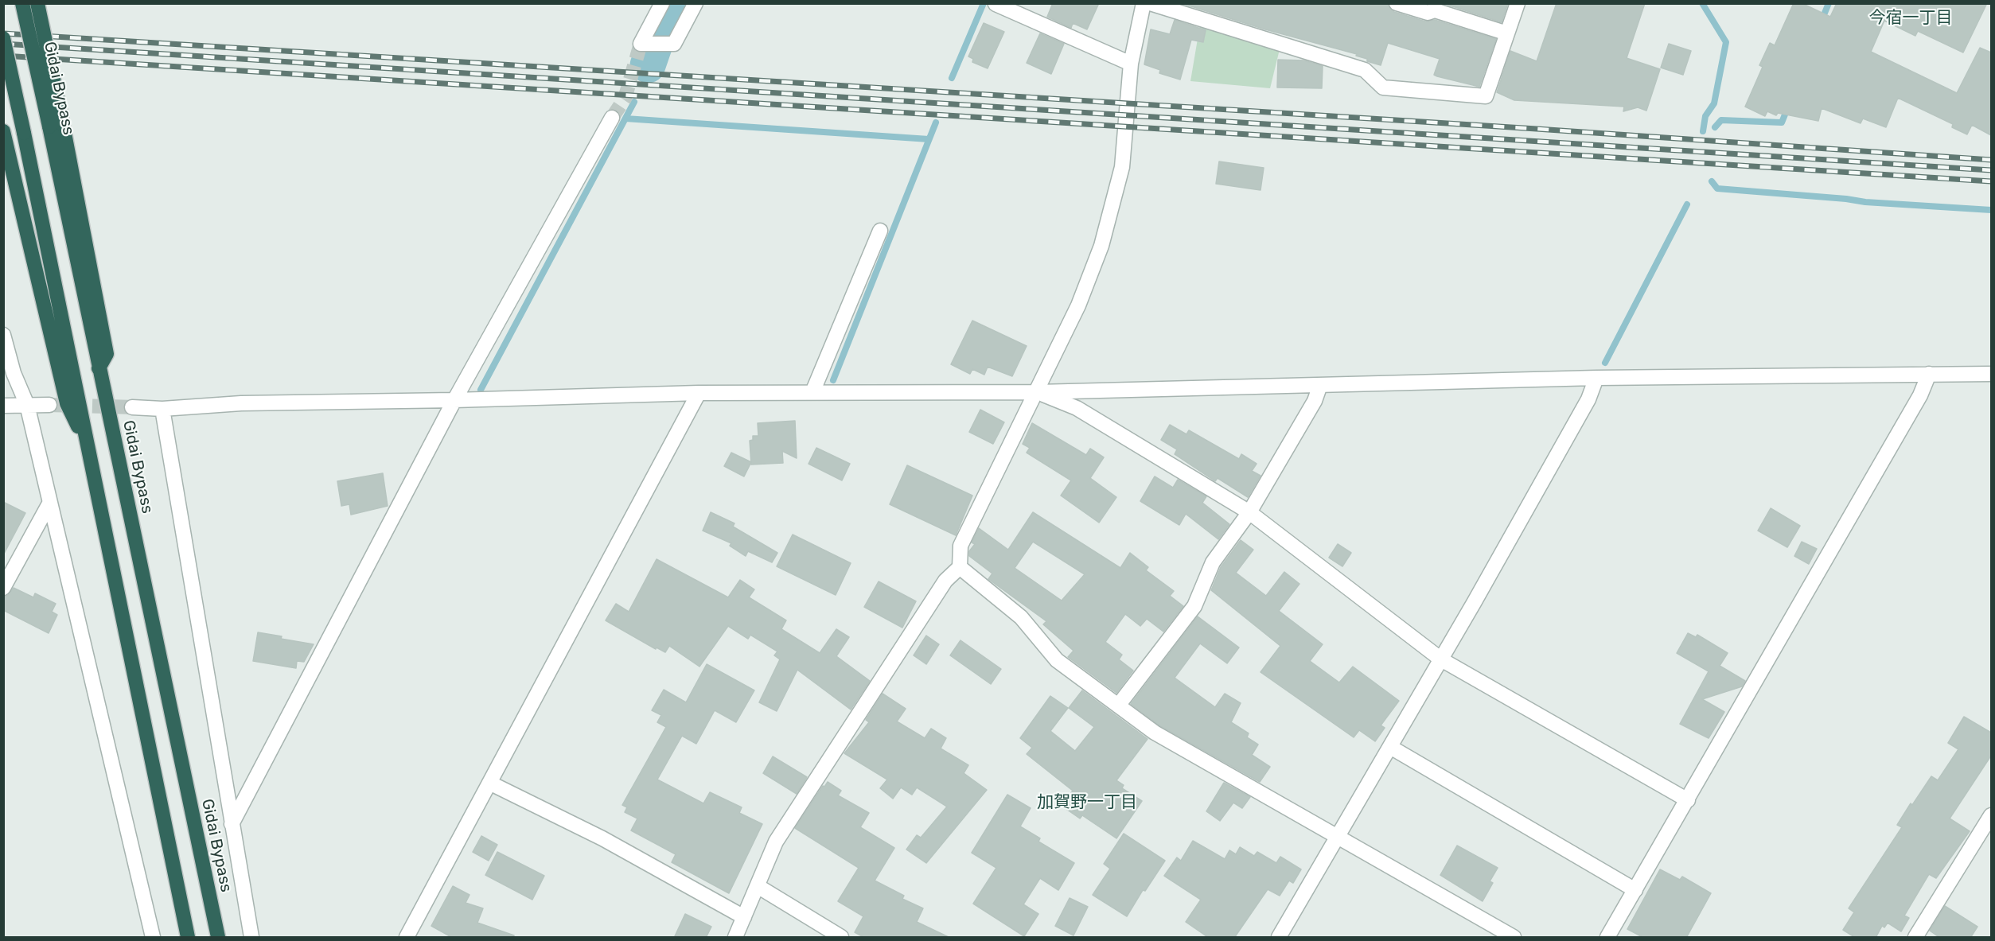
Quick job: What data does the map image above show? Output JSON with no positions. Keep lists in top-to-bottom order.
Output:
{
  "streets": {
    "highway": ["Gidai Bypass"]
  },
  "districts": ["今宿一丁目", "加賀野一丁目"]
}
